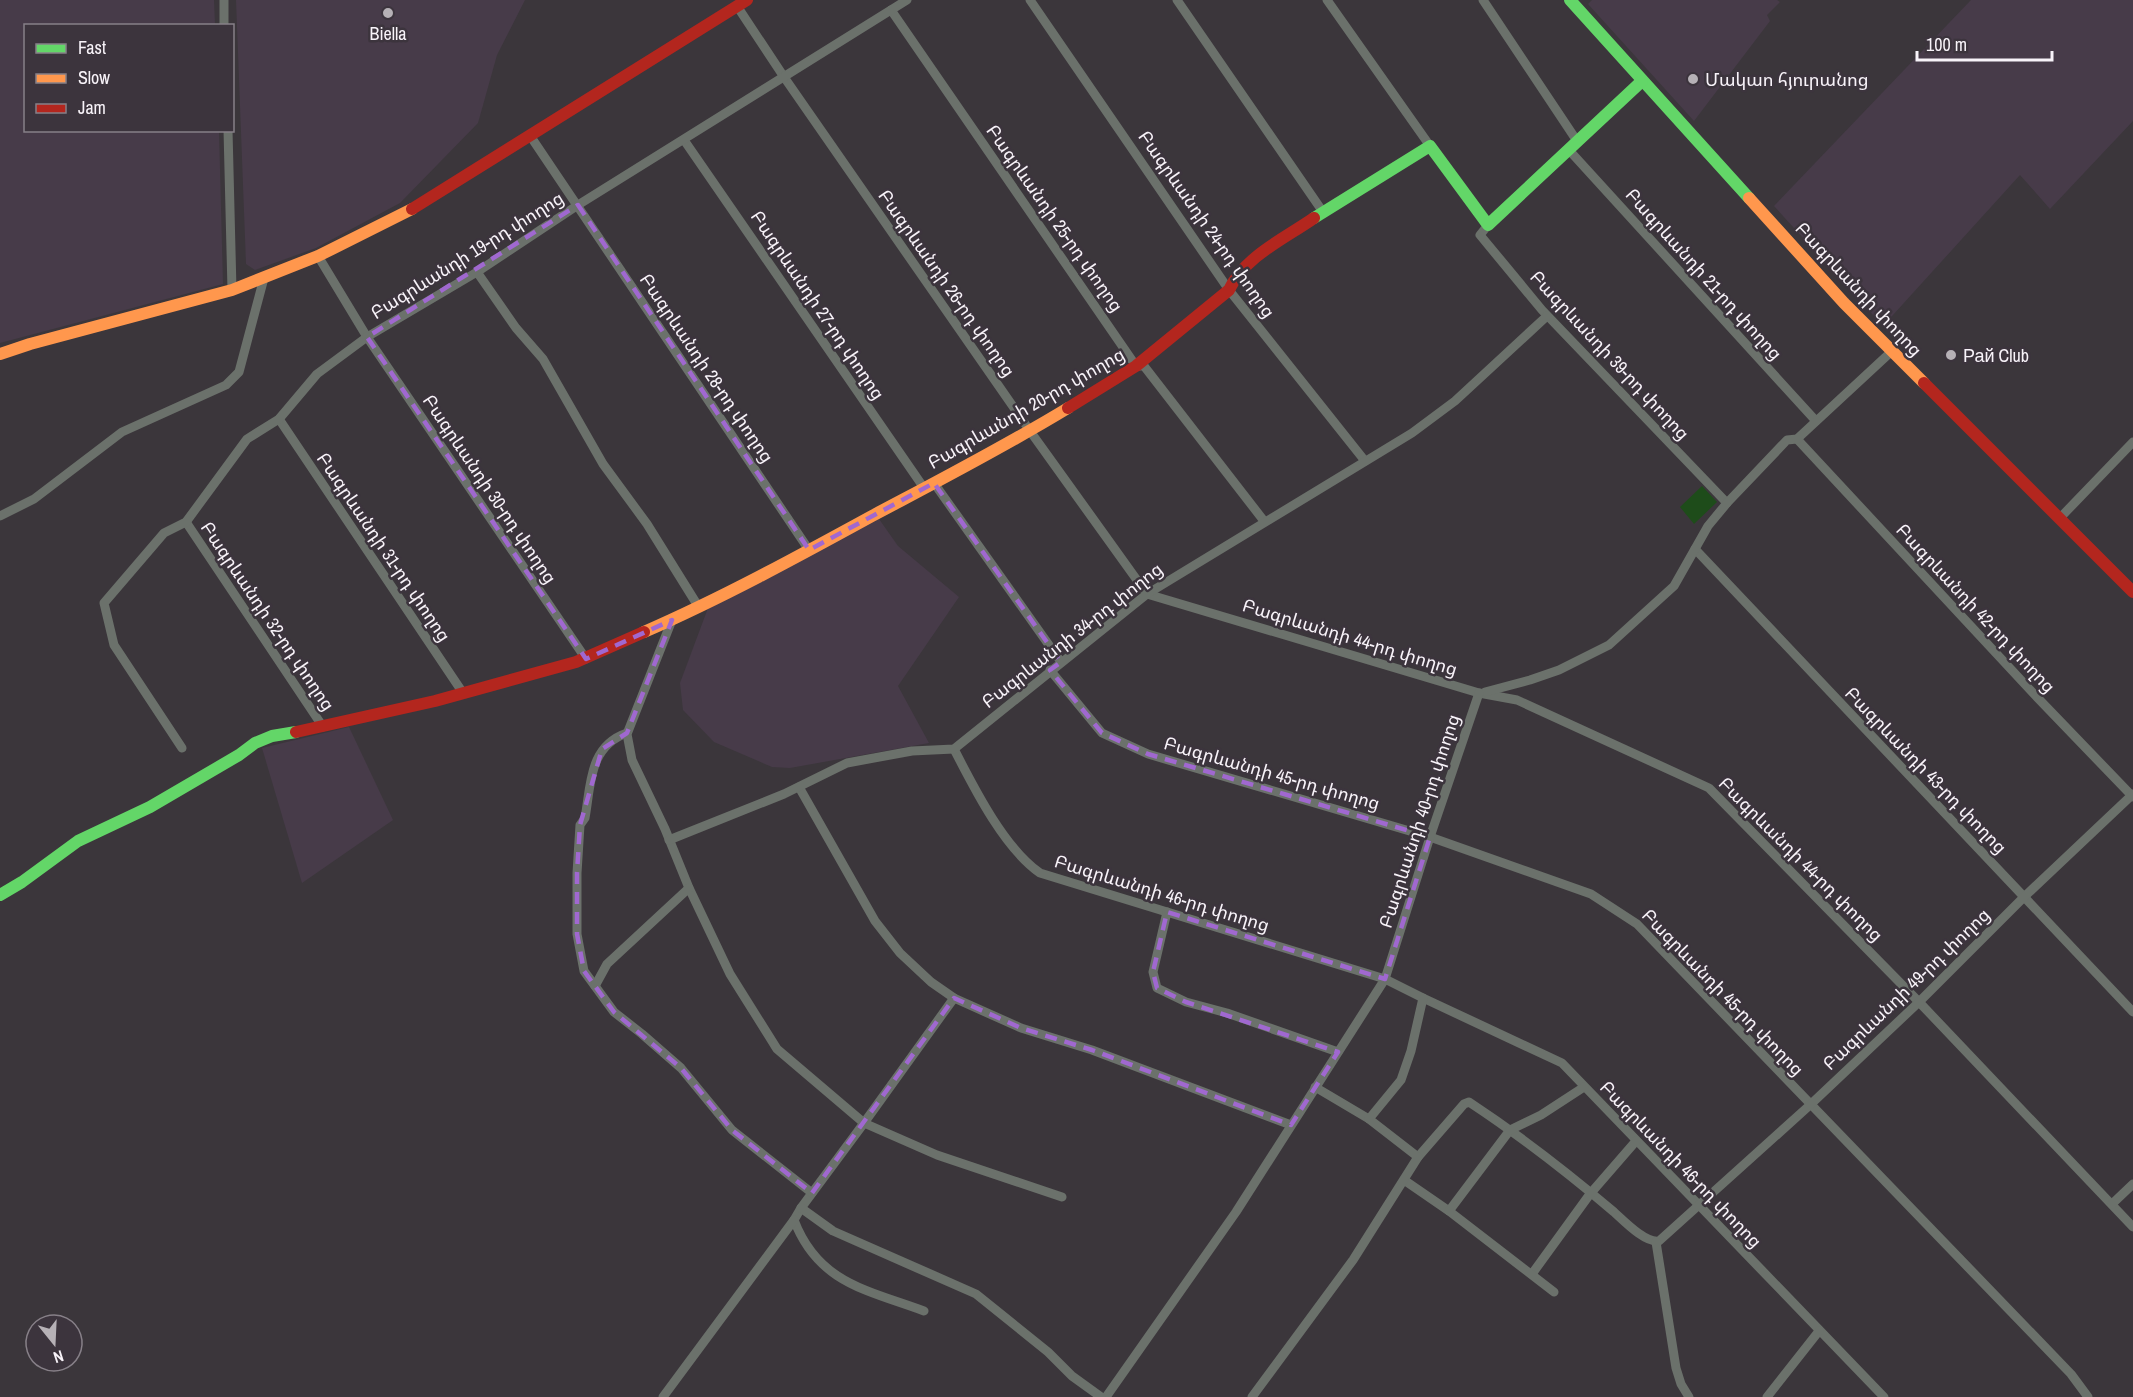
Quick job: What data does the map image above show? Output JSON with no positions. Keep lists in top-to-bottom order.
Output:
{
  "streets": {
    "street": [
      "Բագրևանդի 25-րդ փողոց",
      "Բագրևանդի 24-րդ փողոց",
      "Բագրևանդի 19-րդ փողոց",
      "Բագրևանդի 21-րդ փողոց",
      "Բագրևանդի 26-րդ փողոց",
      "Բագրևանդի փողոց",
      "Բագրևանդի 27-րդ փողոց",
      "Բագրևանդի 39-րդ փողոց",
      "Բագրևանդի 28-րդ փողոց",
      "Բագրևանդի 20-րդ փողոց",
      "Բագրևանդի 30-րդ փողոց",
      "Բագրևանդի 31-րդ փողոց",
      "Բագրևանդի 42-րդ փողոց",
      "Բագրևանդի 32-րդ փողոց",
      "Բագրևանդի 34-րդ փողոց",
      "Բագրևանդի 44-րդ փողոց",
      "Բագրևանդի 43-րդ փողոց",
      "Բագրևանդի 45-րդ փողոց",
      "Բագրևանդի 40-րդ փողոց",
      "Բագրևանդի 46-րդ փողոց",
      "Բագրևանդի 49-րդ փողոց"
    ]
  },
  "crossings": [
    ["Բագրևանդի 25-րդ փողոց", "Բագրևանդի 19-րդ փողոց"],
    ["Բագրևանդի 25-րդ փողոց", "Բագրևանդի 20-րդ փողոց"],
    ["Բագրևանդի 25-րդ փողոց", "Բագրևանդի 34-րդ փողոց"],
    ["Բագրևանդի 24-րդ փողոց", "Բագրևանդի 20-րդ փողոց"],
    ["Բագրևանդի 24-րդ փողոց", "Բագրևանդի 34-րդ փողոց"],
    ["Բագրևանդի 19-րդ փողոց", "Բագրևանդի 26-րդ փողոց"],
    ["Բագրևանդի 19-րդ փողոց", "Բագրևանդի 27-րդ փողոց"],
    ["Բագրևանդի 19-րդ փողոց", "Բագրևանդի 28-րդ փողոց"],
    ["Բագրևանդի 19-րդ փողոց", "Բագրևանդի 30-րդ փողոց"],
    ["Բագրևանդի 19-րդ փողոց", "Բագրևանդի 31-րդ փողոց"],
    ["Բագրևանդի 19-րդ փողոց", "Բագրևանդի 32-րդ փողոց"],
    ["Բագրևանդի 26-րդ փողոց", "Բագրևանդի 20-րդ փողոց"],
    ["Բագրևանդի 26-րդ փողոց", "Բագրևանդի 34-րդ փողոց"],
    ["Բագրևանդի 26-րդ փողոց", "Բագրևանդի 44-րդ փողոց"],
    ["Բագրևանդի 27-րդ փողոց", "Բագրևանդի 20-րդ փողոց"],
    ["Բագրևանդի 27-րդ փողոց", "Բագրևանդի 34-րդ փողոց"],
    ["Բագրևանդի 39-րդ փողոց", "Բագրևանդի 34-րդ փողոց"],
    ["Բագրևանդի 28-րդ փողոց", "Բագրևանդի 20-րդ փողոց"],
    ["Բագրևանդի 20-րդ փողոց", "Բագրևանդի 30-րդ փողոց"],
    ["Բագրևանդի 20-րդ փողոց", "Բագրևանդի 31-րդ փողոց"],
    ["Բագրևանդի 20-րդ փողոց", "Բագրևանդի 32-րդ փողոց"],
    ["Բագրևանդի 42-րդ փողոց", "Բագրևանդի 49-րդ փողոց"],
    ["Բագրևանդի 34-րդ փողոց", "Բագրևանդի 44-րդ փողոց"],
    ["Բագրևանդի 34-րդ փողոց", "Բագրևանդի 45-րդ փողոց"],
    ["Բագրևանդի 34-րդ փողոց", "Բագրևանդի 46-րդ փողոց"],
    ["Բագրևանդի 44-րդ փողոց", "Բագրևանդի 40-րդ փողոց"],
    ["Բագրևանդի 44-րդ փողոց", "Բագրևանդի 49-րդ փողոց"],
    ["Բագրևանդի 43-րդ փողոց", "Բագրևանդի 49-րդ փողոց"],
    ["Բագրևանդի 45-րդ փողոց", "Բագրևանդի 40-րդ փողոց"],
    ["Բագրևանդի 45-րդ փողոց", "Բագրևանդի 49-րդ փողոց"],
    ["Բագրևանդի 40-րդ փողոց", "Բագրևանդի 46-րդ փողոց"],
    ["Բագրևանդի 46-րդ փողոց", "Բագրևանդի 49-րդ փողոց"]
  ],
  "places": ["Biella", "Մակաո հյուրանոց", "Рай Club"],
  "legend": ["Fast", "Slow", "Jam"],
  "scale_bar": "100 m",
  "north": "bottom"
}
